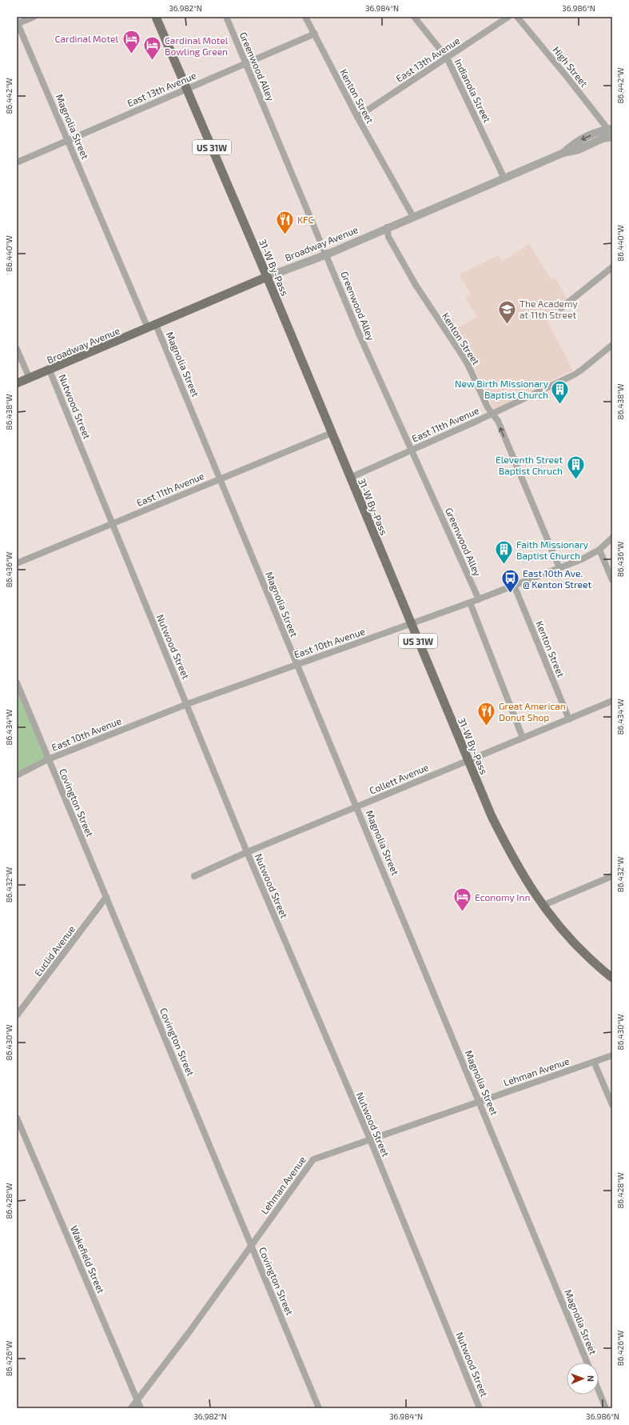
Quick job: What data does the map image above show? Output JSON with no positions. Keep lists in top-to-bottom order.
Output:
{
  "streets": {
    "main road": ["US 31W", "Broadway Avenue", "31-W By-Pass"],
    "street": [
      "East 13th Avenue",
      "Greenwood Alley",
      "High Street",
      "Indianola Street",
      "Kenton Street",
      "Magnolia Street",
      "Nutwood Street",
      "East 11th Avenue",
      "East 10th Avenue",
      "Collett Avenue",
      "Covington Street",
      "Euclid Avenue",
      "Lehman Avenue",
      "Wakefield Street"
    ]
  },
  "crossings": [
    ["East 13th Avenue", "Greenwood Alley"],
    ["East 13th Avenue", "Indianola Street"],
    ["East 13th Avenue", "Kenton Street"],
    ["East 13th Avenue", "Magnolia Street"],
    ["East 13th Avenue", "31-W By-Pass"],
    ["Greenwood Alley", "Broadway Avenue"],
    ["Greenwood Alley", "East 11th Avenue"],
    ["Greenwood Alley", "East 10th Avenue"],
    ["High Street", "Broadway Avenue"],
    ["Indianola Street", "Broadway Avenue"],
    ["Kenton Street", "Broadway Avenue"],
    ["Kenton Street", "East 11th Avenue"],
    ["Kenton Street", "East 10th Avenue"],
    ["Kenton Street", "Collett Avenue"],
    ["Magnolia Street", "Broadway Avenue"],
    ["Magnolia Street", "East 11th Avenue"],
    ["Magnolia Street", "East 10th Avenue"],
    ["Magnolia Street", "Collett Avenue"],
    ["Magnolia Street", "Lehman Avenue"],
    ["Broadway Avenue", "31-W By-Pass"],
    ["Broadway Avenue", "Nutwood Street"],
    ["31-W By-Pass", "East 11th Avenue"],
    ["31-W By-Pass", "East 10th Avenue"],
    ["31-W By-Pass", "Collett Avenue"],
    ["Nutwood Street", "East 11th Avenue"],
    ["Nutwood Street", "East 10th Avenue"],
    ["Nutwood Street", "Collett Avenue"],
    ["Nutwood Street", "Lehman Avenue"],
    ["East 10th Avenue", "Covington Street"],
    ["Covington Street", "Euclid Avenue"],
    ["Covington Street", "Lehman Avenue"],
    ["Lehman Avenue", "Wakefield Street"]
  ],
  "places": {
    "hotel": ["Cardinal Motel", "Cardinal Motel Bowling Green", "Economy Inn"],
    "restaurant": ["KFC", "Great American Donut Shop"],
    "school or university": ["The Academy at 11th Street"],
    "building": ["New Birth Missionary Baptist Church", "Eleventh Street Baptist Chruch", "Faith Missionary Baptist Church"],
    "bus stop": ["East 10th Ave. @ Kenton Street"]
  },
  "north": "right",
  "coordinates": [
    "36.982°N",
    "36.984°N",
    "36.986°N",
    "86.442°W",
    "86.440°W",
    "86.438°W",
    "86.436°W",
    "86.434°W",
    "86.432°W",
    "86.430°W",
    "86.428°W",
    "86.426°W"
  ]
}
